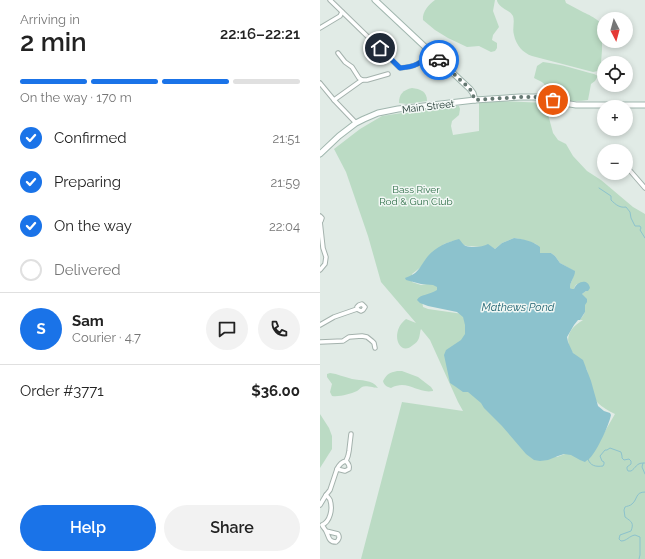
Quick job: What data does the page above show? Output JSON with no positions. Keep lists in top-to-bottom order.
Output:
{
  "streets": {
    "main road": ["Main Street"]
  },
  "water": ["Mathews Pond"],
  "parks": ["Bass River Rod & Gun Club"],
  "north": "bottom",
  "page": {
    "heading": ["2 min", "Arriving in", "22:16–22:21"],
    "panel": [
      "Sam",
      "Courier · 4.7",
      "Order #3771",
      "$36.00"
    ],
    "map_buttons": ["+", "−"],
    "bar": "On the way · 170 m",
    "list": [
      ["Confirmed", "21:51"],
      ["Preparing", "21:59"],
      ["On the way", "22:04"],
      "Delivered"
    ],
    "round": "S",
    "buttons": ["Help", "Share"]
  }
}
